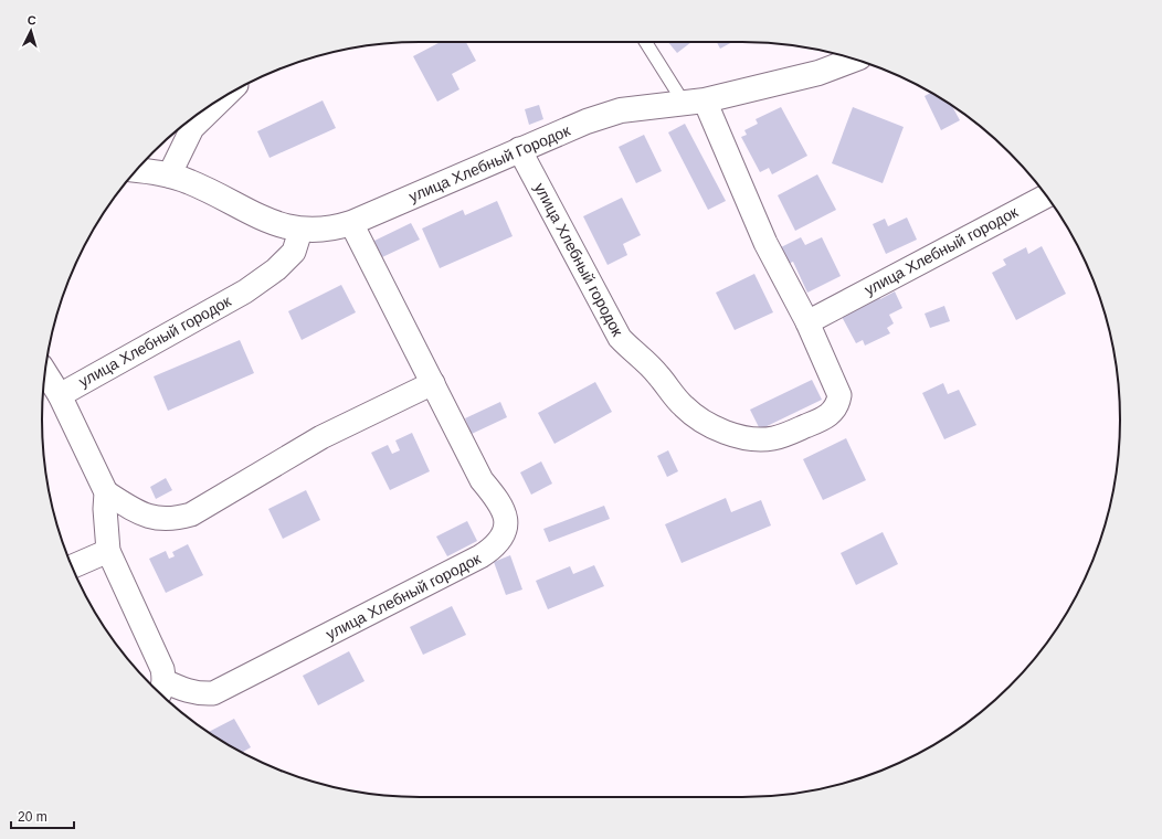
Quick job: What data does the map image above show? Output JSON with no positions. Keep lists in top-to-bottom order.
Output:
{
  "streets": {
    "street": ["улица Хлебный Городок", "улица Хлебный городок"]
  },
  "crossings": [
    ["улица Хлебный Городок", "улица Хлебный городок"]
  ],
  "scale_bar": "20 m",
  "north": "top"
}
